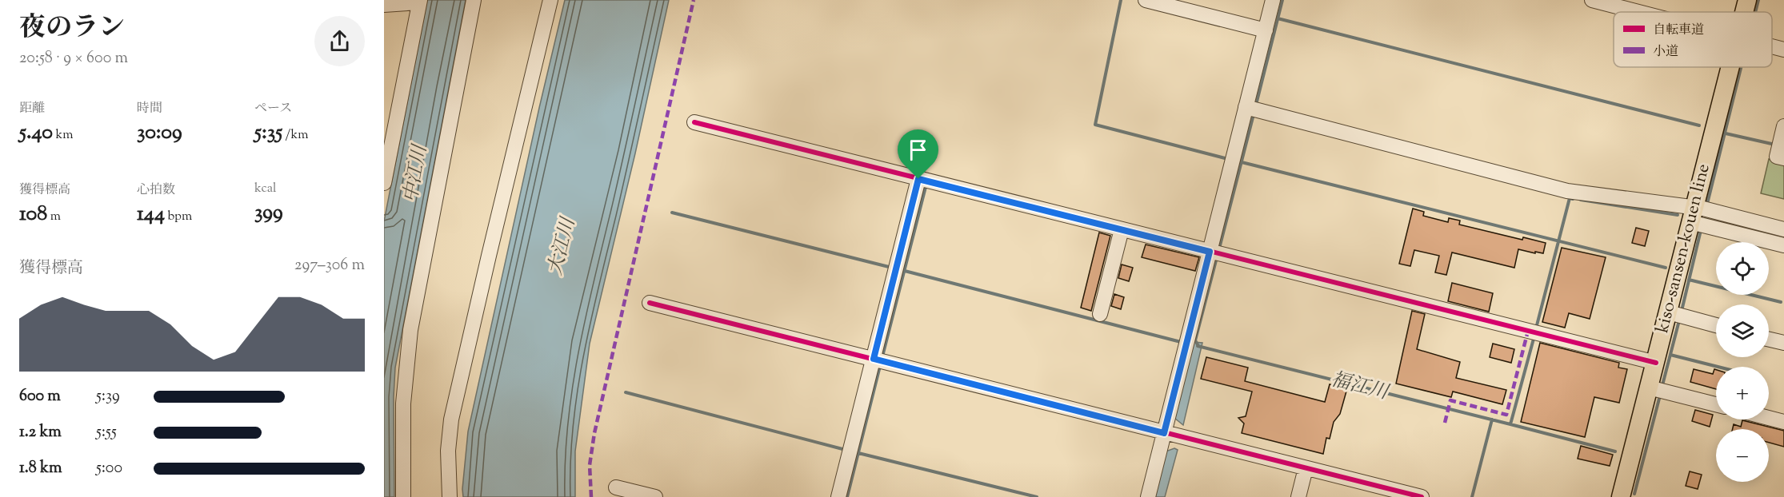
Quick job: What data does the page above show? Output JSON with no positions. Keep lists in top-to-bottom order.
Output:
{
  "streets": {
    "main road": ["kiso-sansen-kouen line"]
  },
  "water": ["中江川", "大江川", "福江川"],
  "legend": ["自転車道", "小道"],
  "page": {
    "heading": ["夜のラン", "20:58 · 9 × 600 m"],
    "stats": [
      ["距離", "5.40 km"],
      ["時間", "30:09"],
      ["ペース", "5:35 /km"],
      ["獲得標高", "108 m"],
      ["心拍数", "144 bpm"],
      ["kcal", "399"]
    ],
    "map_buttons": ["+", "−"],
    "chart": ["獲得標高", "297–306 m"],
    "list": [
      {
        "name": "600 m",
        "note": "5:39"
      },
      {
        "name": "1.2 km",
        "note": "5:55"
      },
      {
        "name": "1.8 km",
        "note": "5:00"
      }
    ]
  }
}
